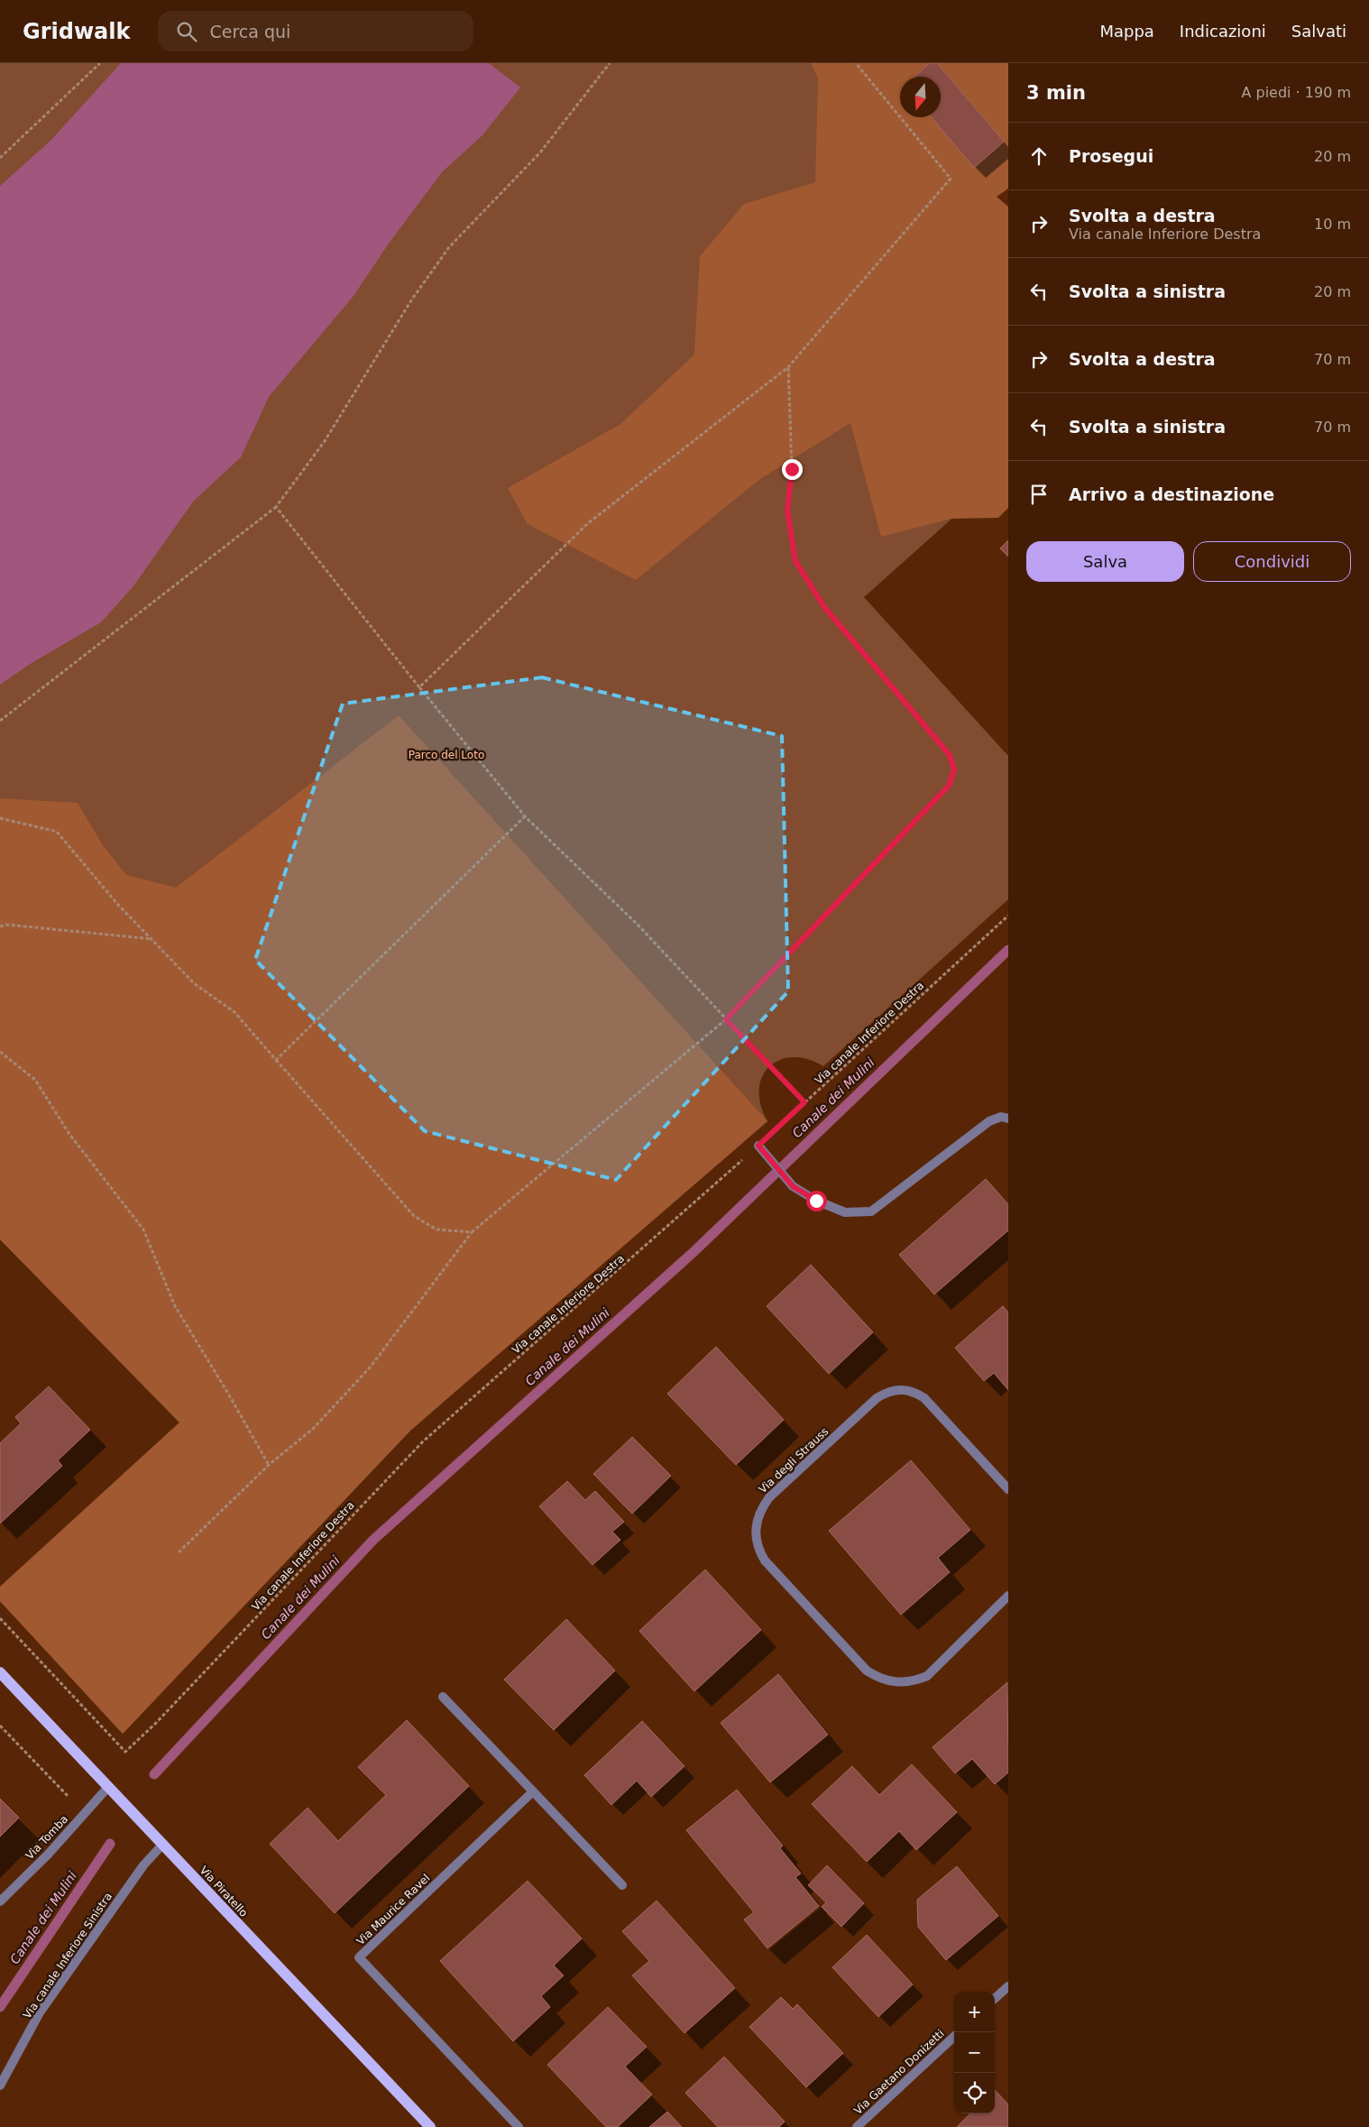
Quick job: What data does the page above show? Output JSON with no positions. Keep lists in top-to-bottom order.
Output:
{
  "streets": {
    "main road": ["Via Piratello"],
    "street": [
      "Via degli Strauss",
      "Via Tomba",
      "Via Maurice Ravel",
      "Via canale Inferiore Sinistra",
      "Via Gaetano Donizetti"
    ],
    "path": ["Via canale Inferiore Destra"]
  },
  "crossings": [
    ["Via Tomba", "Via Piratello"],
    ["Via Piratello", "Via canale Inferiore Sinistra"]
  ],
  "water": ["Canale dei Mulini"],
  "parks": ["Parco del Loto"],
  "north": "bottom",
  "page": {
    "header": "Gridwalk",
    "search": "Cerca qui",
    "nav": ["Mappa", "Indicazioni", "Salvati"],
    "heading": ["3 min", "A piedi · 190 m"],
    "list": [
      ["Prosegui", "20 m"],
      ["Svolta a destra", "Via canale Inferiore Destra", "10 m"],
      ["Svolta a sinistra", "20 m"],
      ["Svolta a destra", "70 m"],
      ["Svolta a sinistra", "70 m"],
      "Arrivo a destinazione"
    ],
    "buttons": ["Salva", "Condividi"],
    "map_buttons": ["+", "−"]
  }
}
